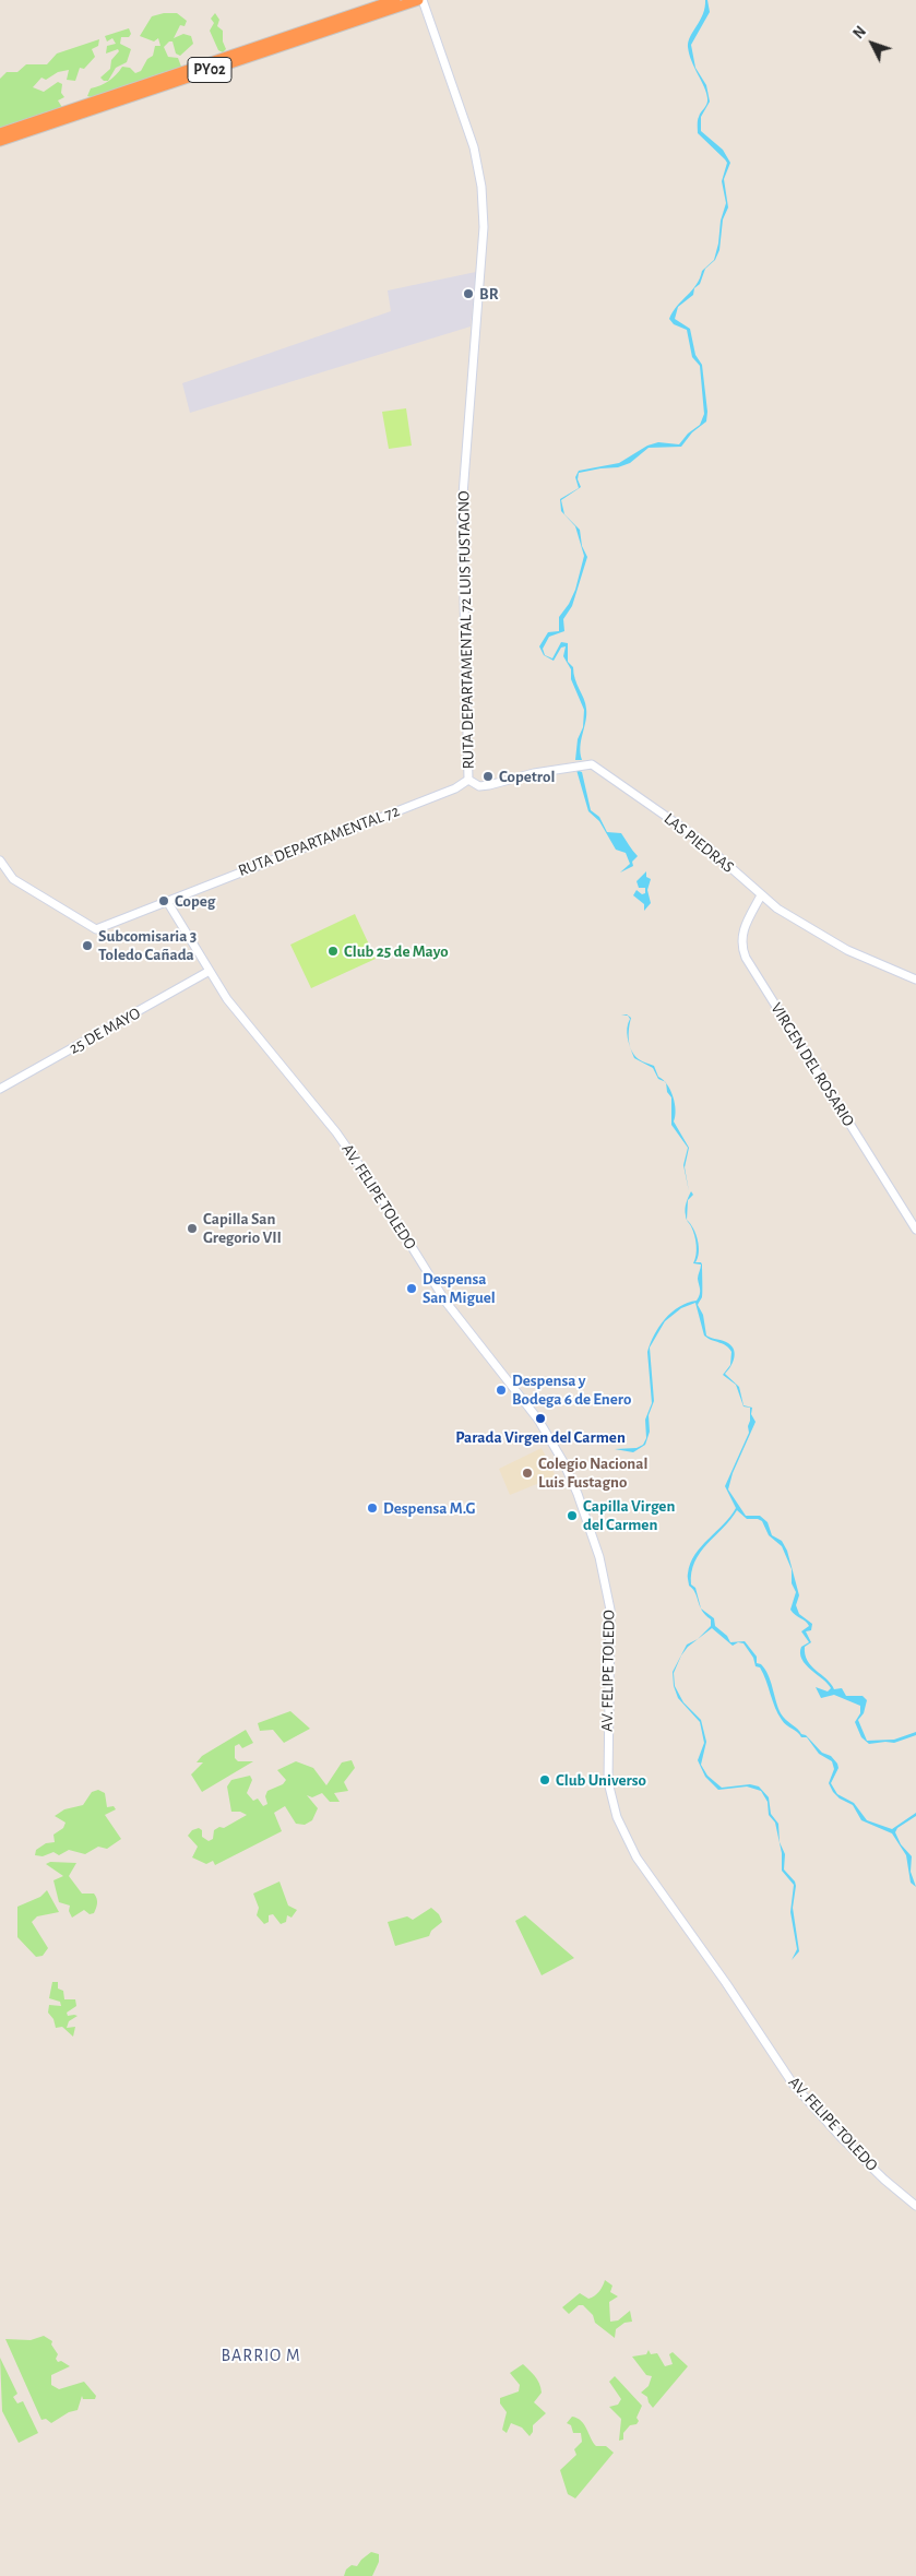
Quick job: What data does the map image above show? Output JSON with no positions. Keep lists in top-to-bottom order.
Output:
{
  "streets": {
    "highway": ["PY02"],
    "main road": [
      "RUTA DEPARTAMENTAL 72 LUIS FUSTAGNO",
      "RUTA DEPARTAMENTAL 72",
      "LAS PIEDRAS",
      "25 DE MAYO",
      "VIRGEN DEL ROSARIO",
      "AV. FELIPE TOLEDO"
    ]
  },
  "crossings": [
    ["PY02", "RUTA DEPARTAMENTAL 72 LUIS FUSTAGNO"],
    ["RUTA DEPARTAMENTAL 72 LUIS FUSTAGNO", "RUTA DEPARTAMENTAL 72"],
    ["RUTA DEPARTAMENTAL 72 LUIS FUSTAGNO", "LAS PIEDRAS"],
    ["RUTA DEPARTAMENTAL 72", "LAS PIEDRAS"],
    ["RUTA DEPARTAMENTAL 72", "AV. FELIPE TOLEDO"],
    ["LAS PIEDRAS", "VIRGEN DEL ROSARIO"],
    ["25 DE MAYO", "AV. FELIPE TOLEDO"]
  ],
  "districts": ["BARRIO M"],
  "places": [
    "BR",
    "Copetrol",
    "Copeg",
    "Subcomisaria 3 Toledo Cañada",
    "Club 25 de Mayo",
    "Capilla San Gregorio VII",
    "Despensa San Miguel",
    "Despensa y Bodega 6 de Enero",
    "Parada Virgen del Carmen",
    "Colegio Nacional Luis Fustagno",
    "Despensa M.G",
    "Capilla Virgen del Carmen",
    "Club Universo"
  ],
  "north": "top left"
}
